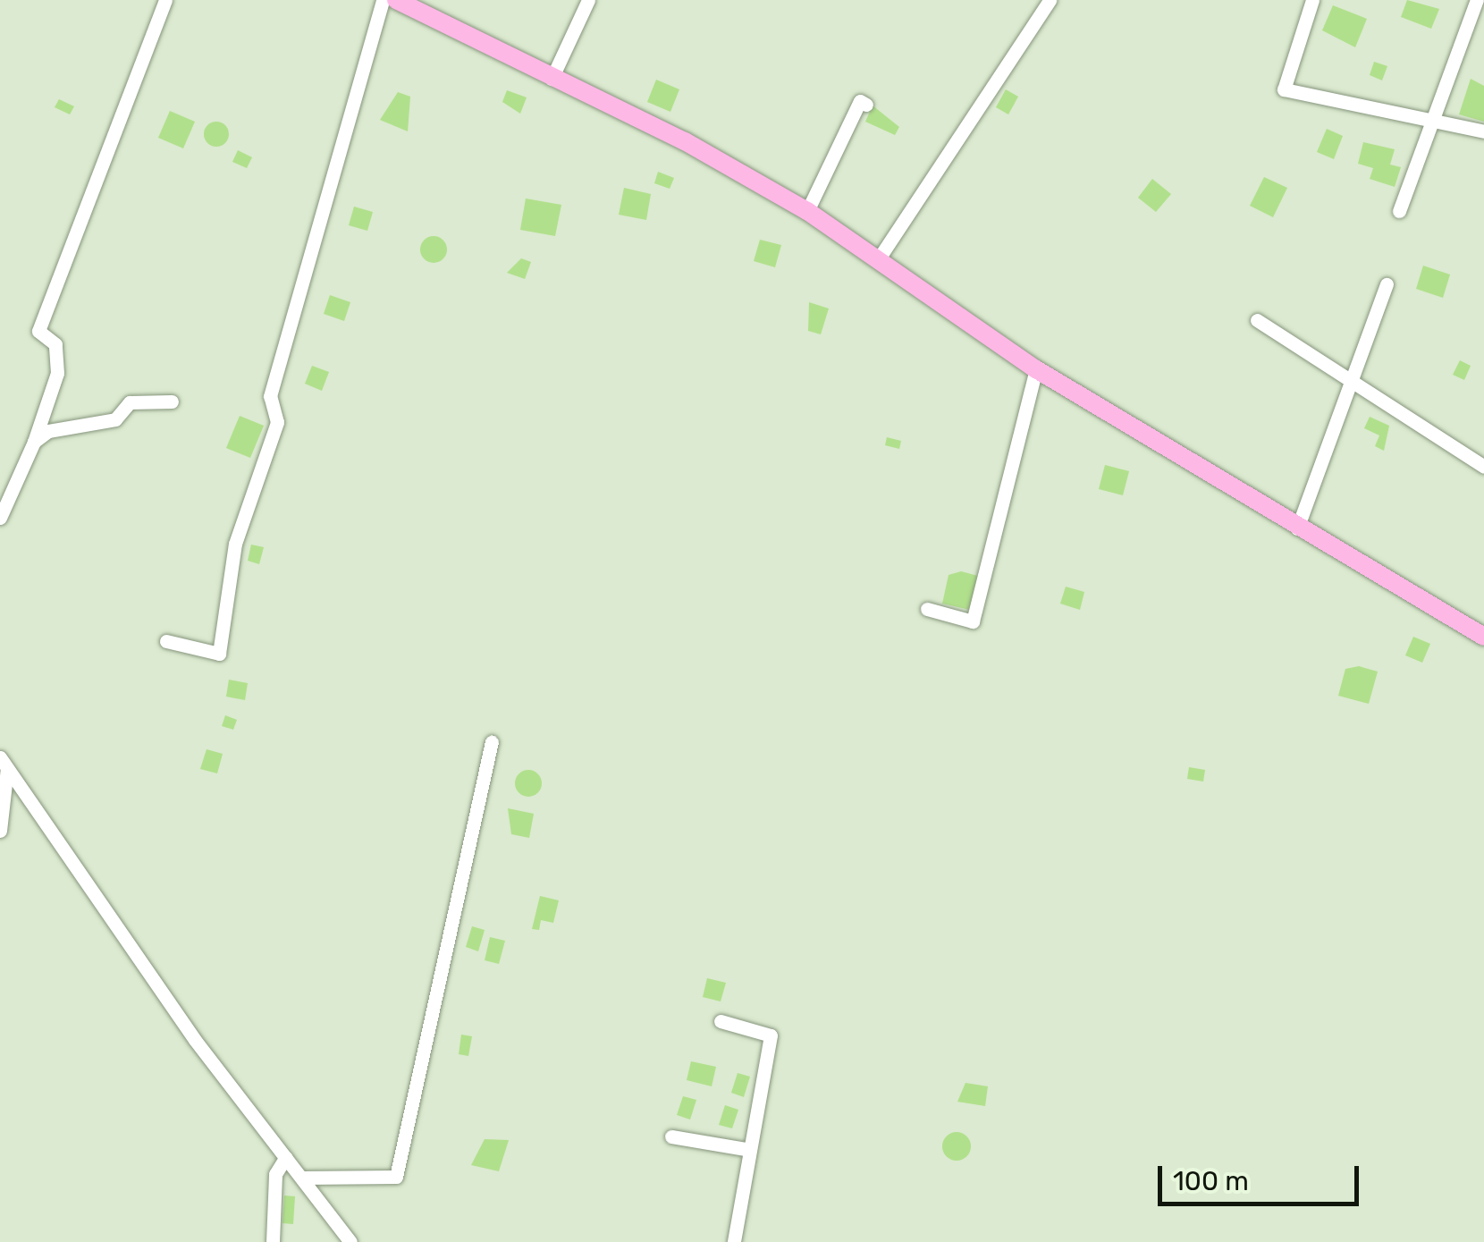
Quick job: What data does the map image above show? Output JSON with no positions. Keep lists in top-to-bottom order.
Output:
{
  "scale_bar": "100 m"
}
